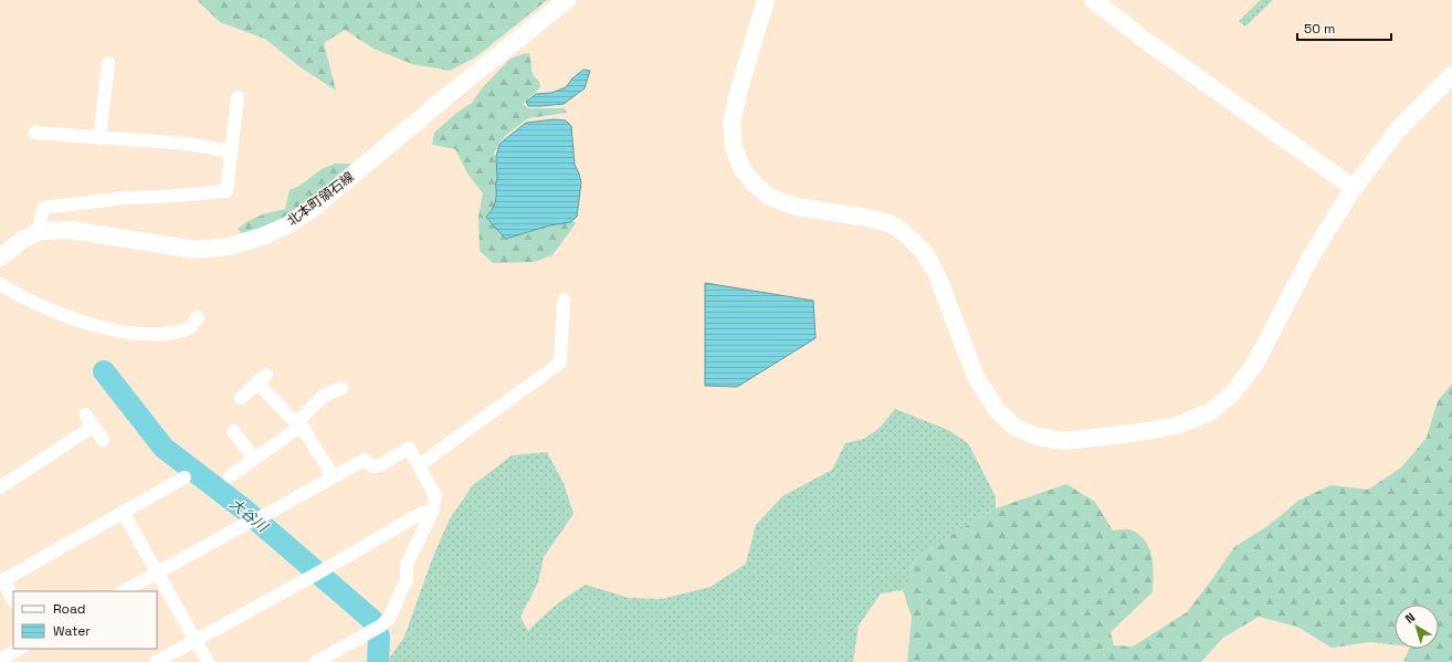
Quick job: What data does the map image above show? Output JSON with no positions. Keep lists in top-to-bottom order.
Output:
{
  "streets": {
    "street": ["北本町領石線"]
  },
  "water": ["大谷川"],
  "legend": ["Road", "Water"],
  "scale_bar": "50 m",
  "north": "top left"
}
